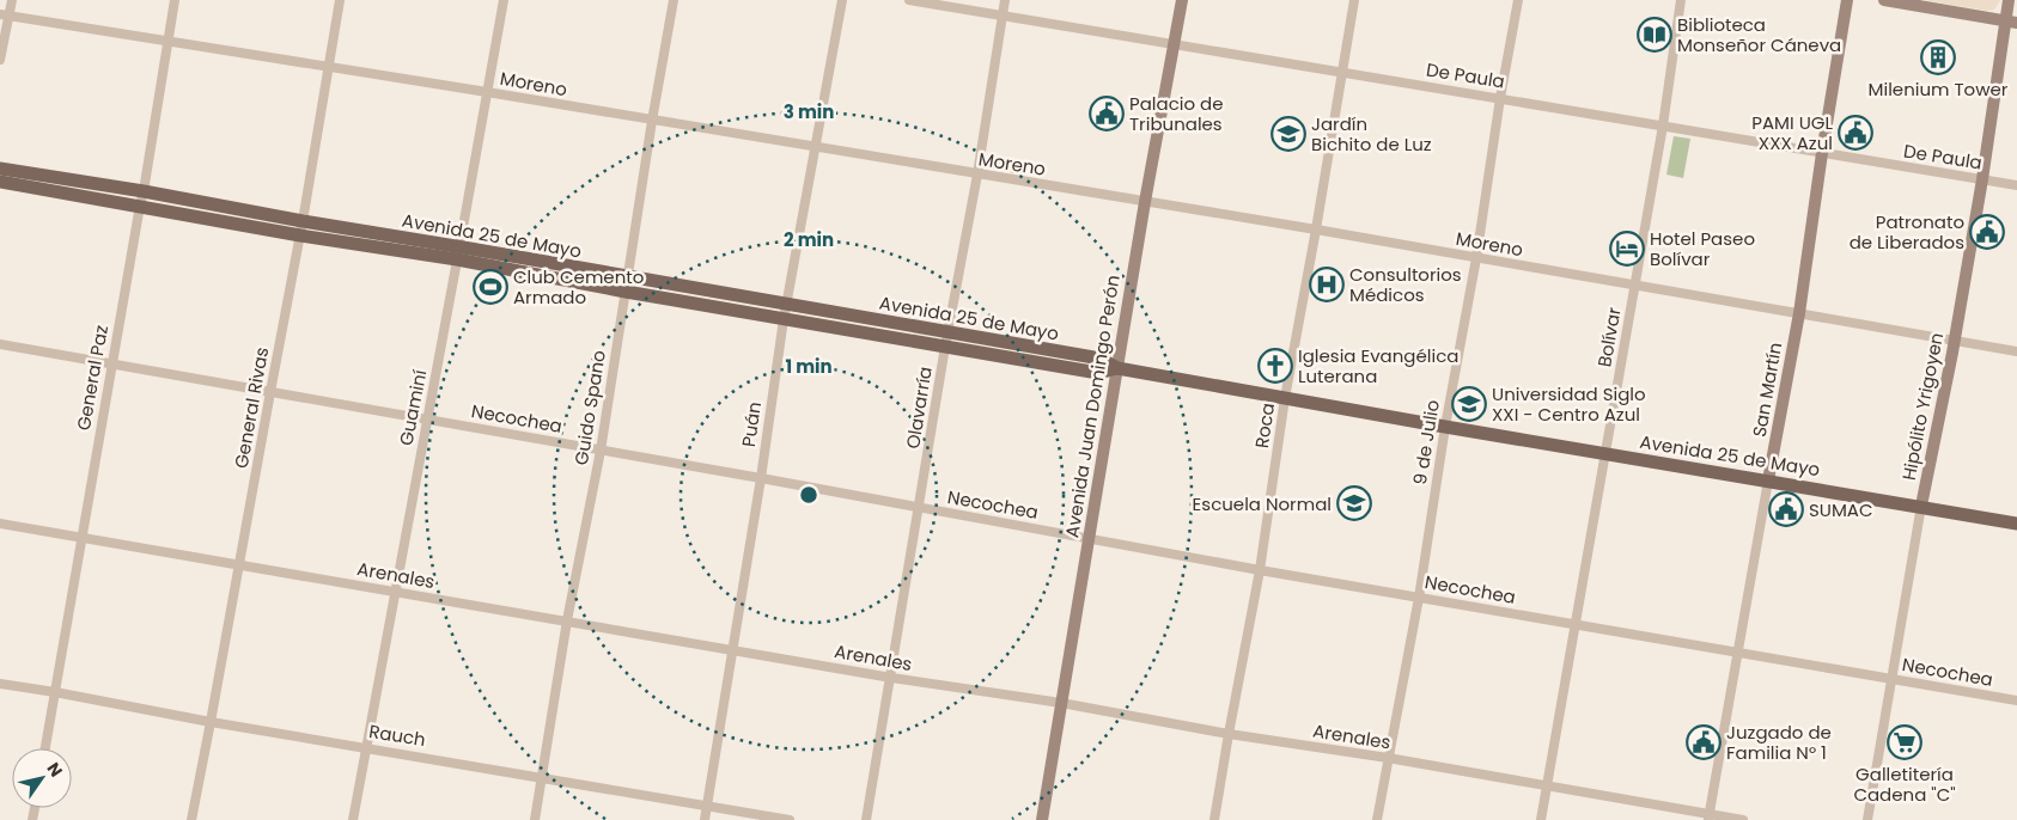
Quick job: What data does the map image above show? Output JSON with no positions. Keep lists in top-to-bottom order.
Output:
{
  "streets": {
    "main road": ["Avenida 25 de Mayo"],
    "street": [
      "De Paula",
      "Moreno",
      "Bolívar",
      "General Paz",
      "San Martín",
      "Avenida Juan Domingo Perón",
      "Hipólito Yrigoyen",
      "General Rivas",
      "Guaminí",
      "Guido Spano",
      "Olavarría",
      "Necochea",
      "Puán",
      "Roca",
      "9 de Julio",
      "Arenales",
      "Rauch"
    ]
  },
  "crossings": [
    ["De Paula", "Bolívar"],
    ["De Paula", "San Martín"],
    ["De Paula", "Avenida Juan Domingo Perón"],
    ["De Paula", "Hipólito Yrigoyen"],
    ["De Paula", "Olavarría"],
    ["De Paula", "Roca"],
    ["De Paula", "9 de Julio"],
    ["Moreno", "Bolívar"],
    ["Moreno", "General Paz"],
    ["Moreno", "San Martín"],
    ["Moreno", "Avenida Juan Domingo Perón"],
    ["Moreno", "Hipólito Yrigoyen"],
    ["Moreno", "General Rivas"],
    ["Moreno", "Guaminí"],
    ["Moreno", "Guido Spano"],
    ["Moreno", "Olavarría"],
    ["Moreno", "Puán"],
    ["Moreno", "Roca"],
    ["Moreno", "9 de Julio"],
    ["Avenida 25 de Mayo", "Bolívar"],
    ["Avenida 25 de Mayo", "General Paz"],
    ["Avenida 25 de Mayo", "San Martín"],
    ["Avenida 25 de Mayo", "Avenida Juan Domingo Perón"],
    ["Avenida 25 de Mayo", "Hipólito Yrigoyen"],
    ["Avenida 25 de Mayo", "General Rivas"],
    ["Avenida 25 de Mayo", "Guaminí"],
    ["Avenida 25 de Mayo", "Guido Spano"],
    ["Avenida 25 de Mayo", "Olavarría"],
    ["Avenida 25 de Mayo", "Puán"],
    ["Avenida 25 de Mayo", "Roca"],
    ["Avenida 25 de Mayo", "9 de Julio"],
    ["Bolívar", "Necochea"],
    ["Bolívar", "Arenales"],
    ["General Paz", "Necochea"],
    ["General Paz", "Arenales"],
    ["General Paz", "Rauch"],
    ["San Martín", "Necochea"],
    ["San Martín", "Arenales"],
    ["Avenida Juan Domingo Perón", "Necochea"],
    ["Avenida Juan Domingo Perón", "Arenales"],
    ["Hipólito Yrigoyen", "Necochea"],
    ["General Rivas", "Necochea"],
    ["General Rivas", "Arenales"],
    ["General Rivas", "Rauch"],
    ["Guaminí", "Necochea"],
    ["Guaminí", "Arenales"],
    ["Guaminí", "Rauch"],
    ["Guido Spano", "Necochea"],
    ["Guido Spano", "Arenales"],
    ["Guido Spano", "Rauch"],
    ["Olavarría", "Necochea"],
    ["Olavarría", "Arenales"],
    ["Necochea", "Puán"],
    ["Necochea", "Roca"],
    ["Necochea", "9 de Julio"],
    ["Puán", "Arenales"],
    ["Puán", "Rauch"],
    ["Roca", "Arenales"],
    ["9 de Julio", "Arenales"]
  ],
  "places": {
    "library": ["Biblioteca Monseñor Cáneva"],
    "building": ["Milenium Tower"],
    "public building": [
      "Palacio de Tribunales",
      "PAMI UGL XXX Azul",
      "Patronato de Liberados",
      "SUMAC",
      "Juzgado de Familia N° 1"
    ],
    "school or university": ["Jardín Bichito de Luz", "Universidad Siglo XXI - Centro Azul", "Escuela Normal"],
    "hotel": ["Hotel Paseo Bolívar"],
    "hospital": ["Consultorios Médicos"],
    "sports": ["Club Cemento Armado"],
    "church": ["Iglesia Evangélica Luterana"],
    "supermarket": ["Galletitería Cadena \"C\""]
  },
  "north": "top right",
  "rings": ["3 min", "2 min", "1 min"]
}
